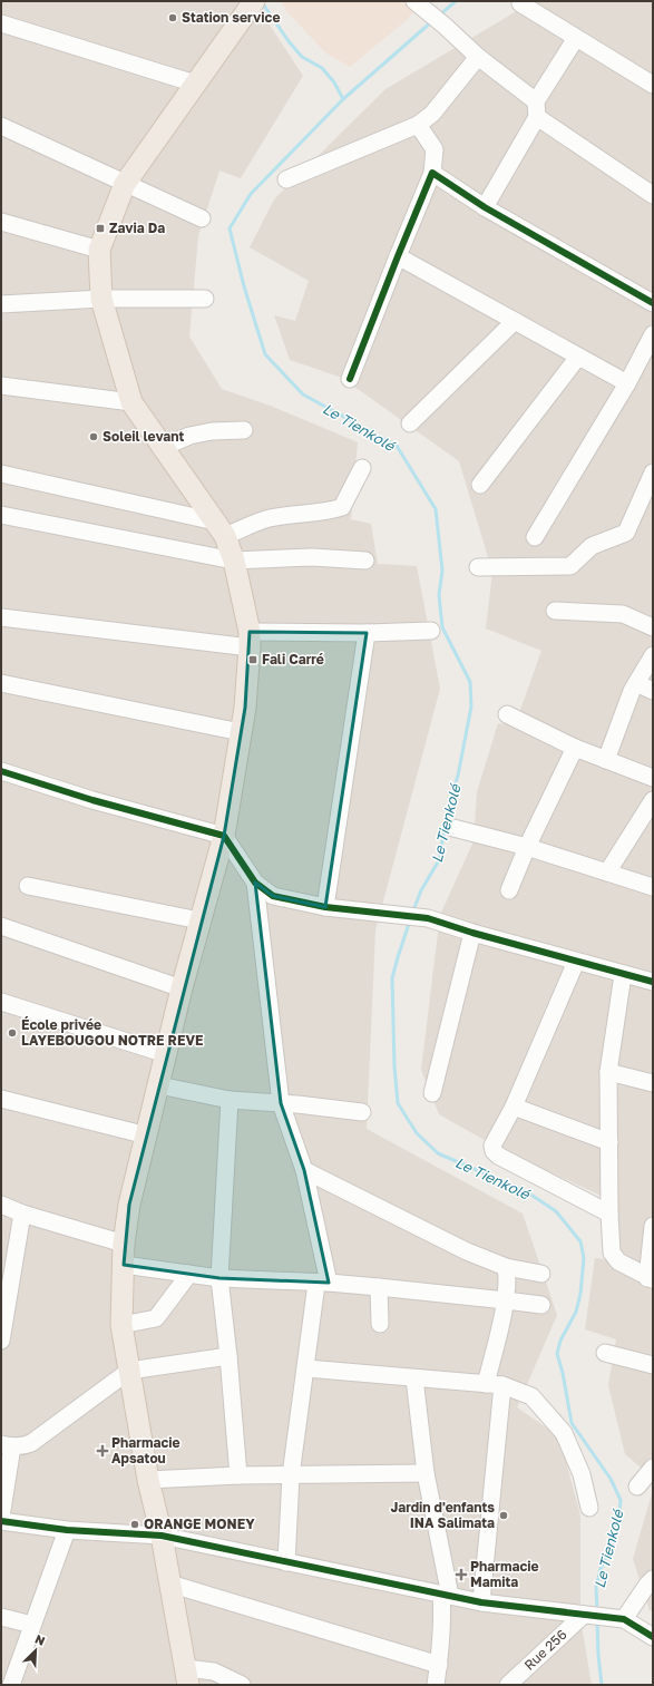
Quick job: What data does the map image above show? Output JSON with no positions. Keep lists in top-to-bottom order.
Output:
{
  "streets": {
    "street": ["Rue 256"]
  },
  "water": ["Le Tienkolé"],
  "places": {
    "other": [
      "Station service",
      "Soleil levant",
      "École privée LAYEBOUGOU NOTRE REVE",
      "Jardin d'enfants INA Salimata",
      "ORANGE MONEY"
    ],
    "transit": ["Zavia Da", "Fali Carré"],
    "health": ["Pharmacie Apsatou", "Pharmacie Mamita"]
  },
  "north": "top right"
}
